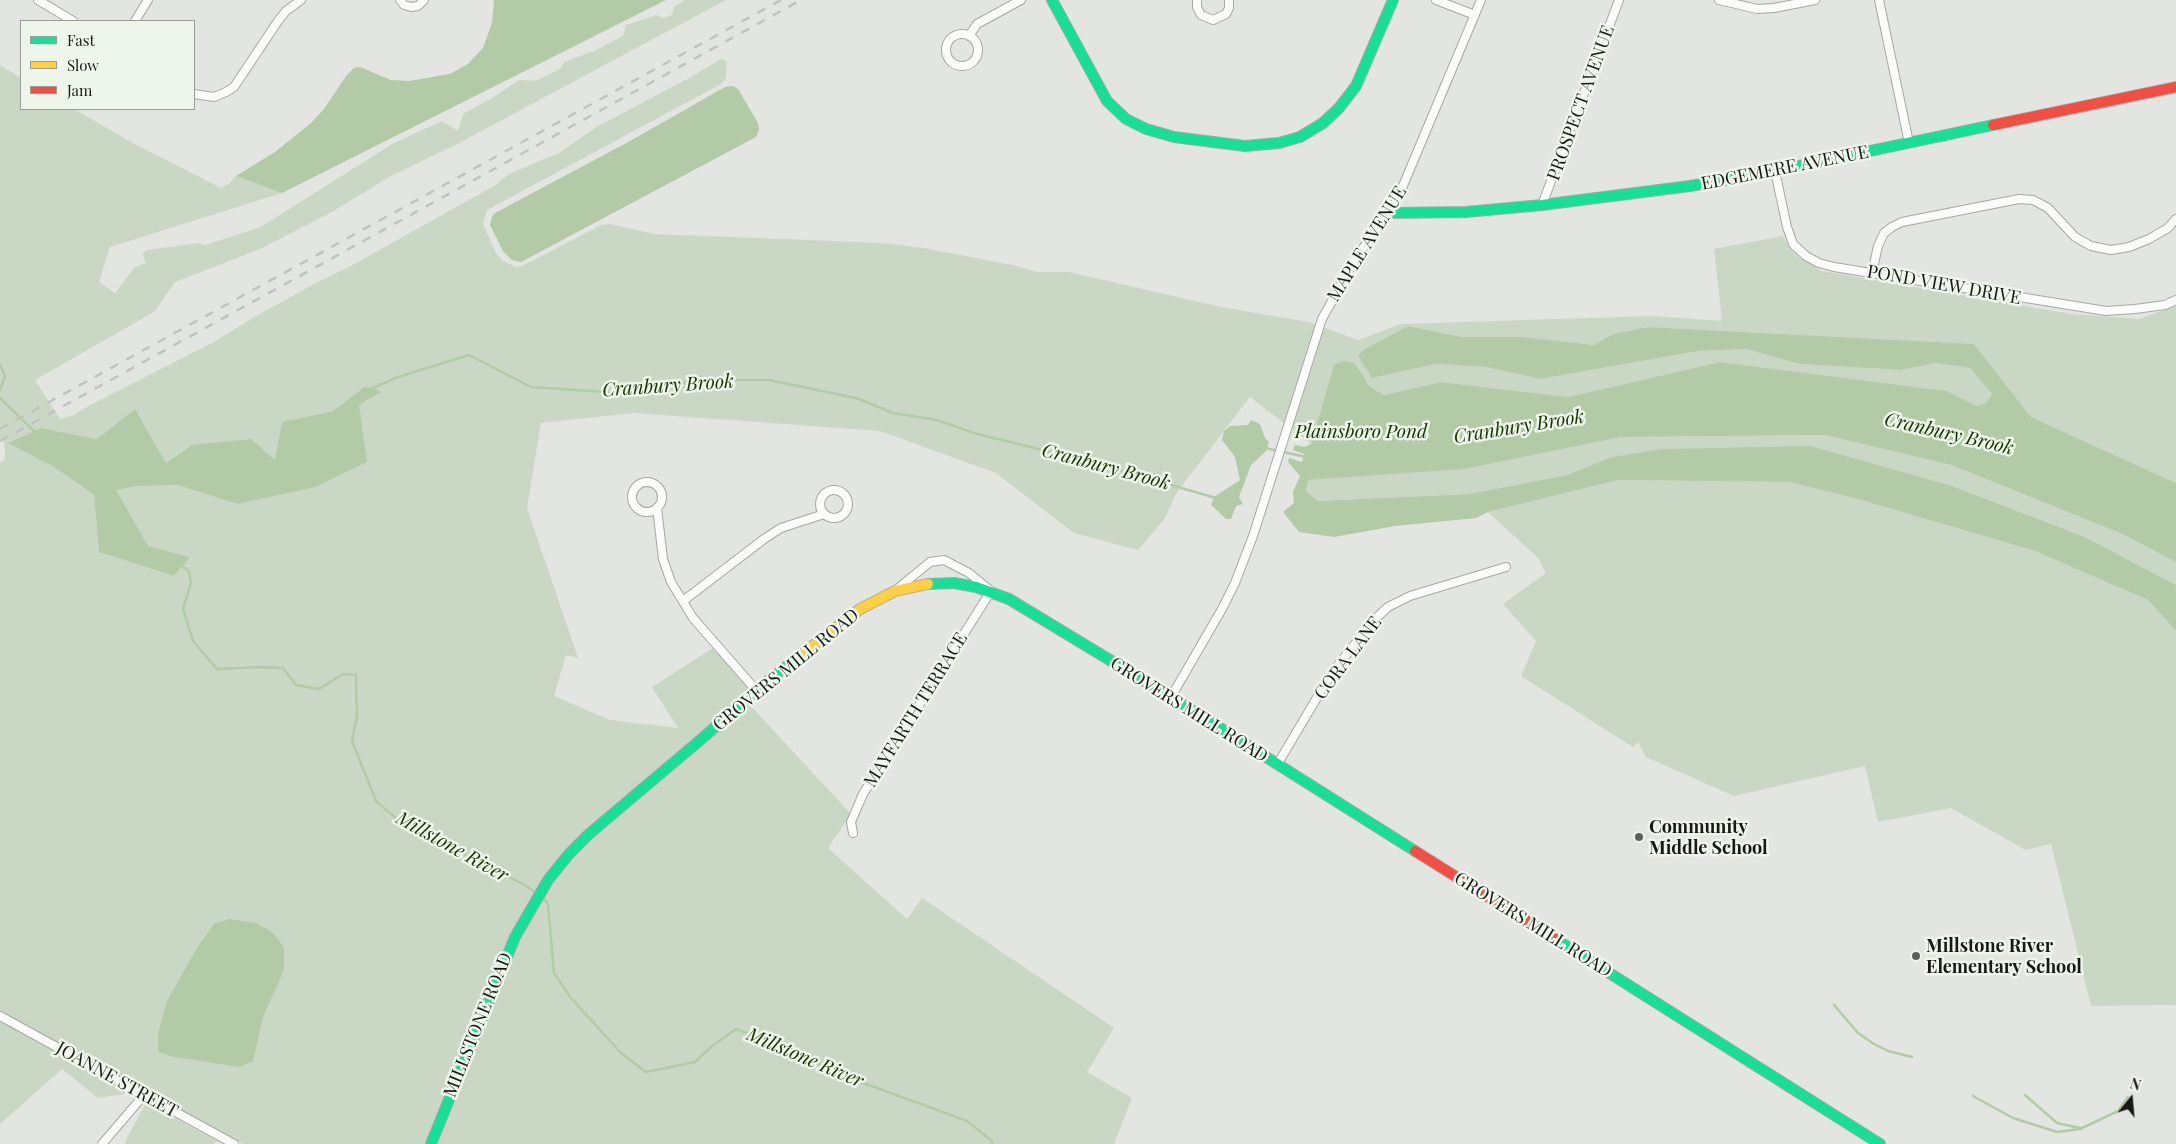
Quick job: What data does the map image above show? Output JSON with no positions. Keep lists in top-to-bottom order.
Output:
{
  "streets": {
    "street": [
      "PROSPECT AVENUE",
      "EDGEMERE AVENUE",
      "MAPLE AVENUE",
      "POND VIEW DRIVE",
      "CORA LANE",
      "GROVERS MILL ROAD",
      "MAYFARTH TERRACE",
      "MILLSTONE ROAD",
      "JOANNE STREET"
    ]
  },
  "crossings": [
    ["PROSPECT AVENUE", "EDGEMERE AVENUE"],
    ["EDGEMERE AVENUE", "MAPLE AVENUE"],
    ["EDGEMERE AVENUE", "POND VIEW DRIVE"],
    ["MAPLE AVENUE", "GROVERS MILL ROAD"],
    ["CORA LANE", "GROVERS MILL ROAD"],
    ["GROVERS MILL ROAD", "MAYFARTH TERRACE"],
    ["GROVERS MILL ROAD", "MILLSTONE ROAD"]
  ],
  "water": ["Cranbury Brook", "Plainsboro Pond", "Millstone River"],
  "places": ["Community Middle School", "Millstone River Elementary School"],
  "legend": ["Fast", "Slow", "Jam"],
  "north": "top"
}
